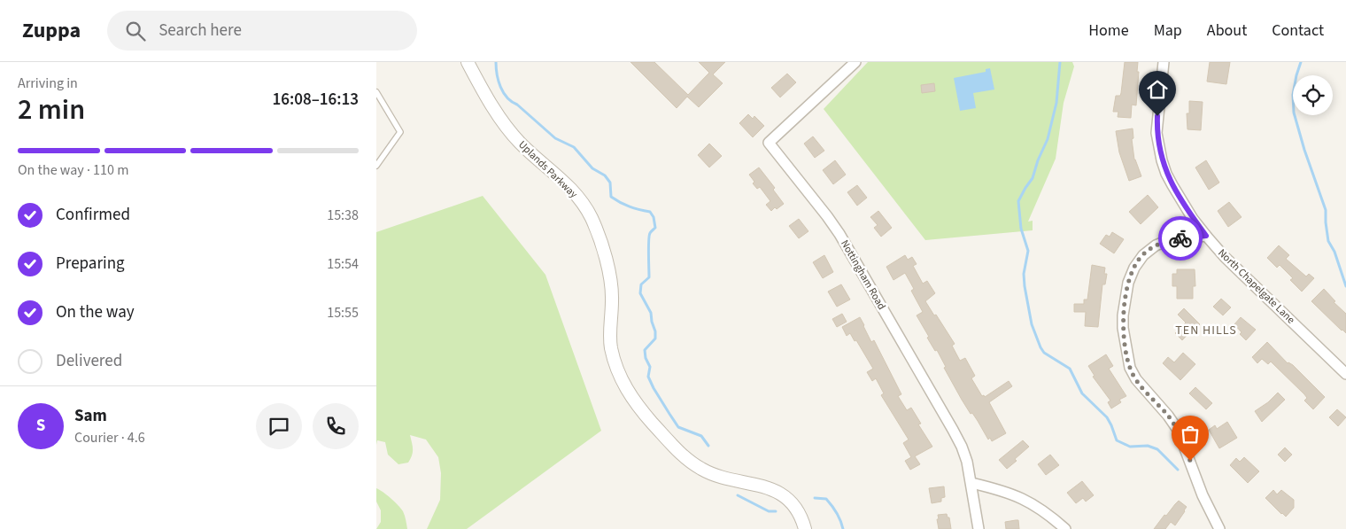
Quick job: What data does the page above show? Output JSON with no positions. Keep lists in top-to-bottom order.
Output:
{
  "streets": {
    "street": ["Uplands Parkway", "Nottingham Road", "North Chapelgate Lane"]
  },
  "districts": ["TEN HILLS"],
  "page": {
    "header": "Zuppa",
    "search": "Search here",
    "nav": [
      "Home",
      "Map",
      "About",
      "Contact"
    ],
    "heading": ["2 min", "Arriving in", "16:08–16:13"],
    "panel": ["Sam", "Courier · 4.6"],
    "bar": "On the way · 110 m",
    "list": [
      ["Confirmed", "15:38"],
      ["Preparing", "15:54"],
      ["On the way", "15:55"],
      "Delivered"
    ],
    "round": "S"
  }
}
